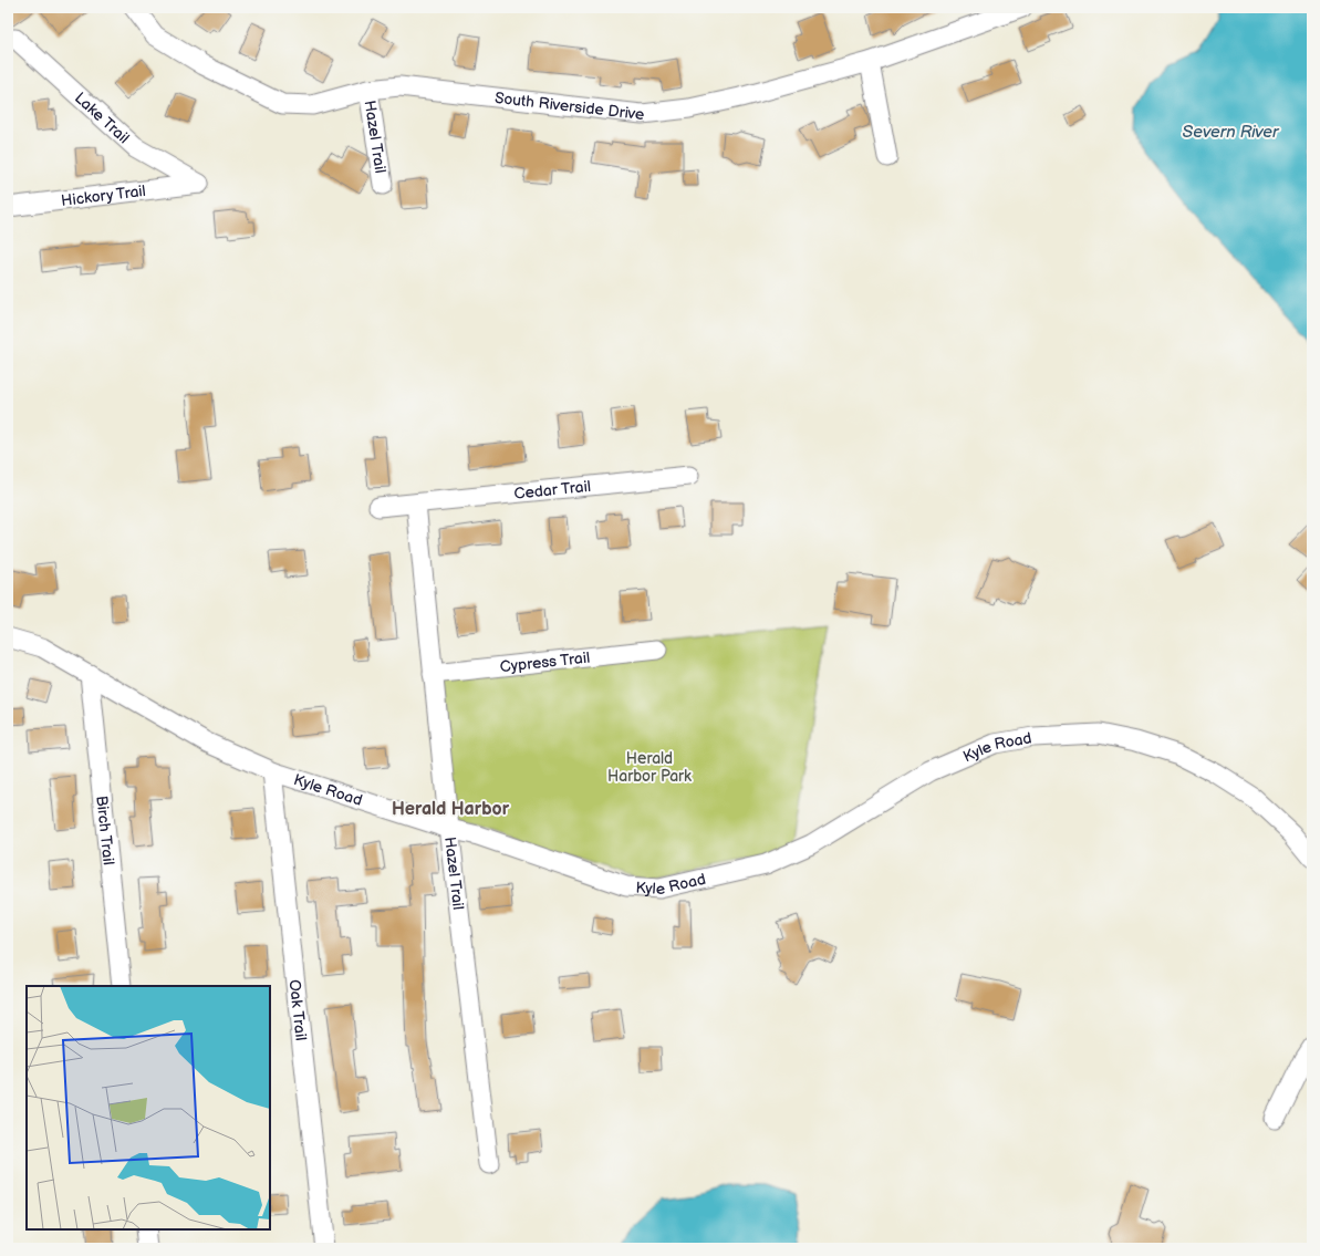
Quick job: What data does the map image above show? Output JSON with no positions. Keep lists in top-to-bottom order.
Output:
{
  "streets": {
    "street": [
      "South Riverside Drive",
      "Lake Trail",
      "Hazel Trail",
      "Hickory Trail",
      "Cedar Trail",
      "Cypress Trail",
      "Kyle Road",
      "Birch Trail",
      "Oak Trail"
    ]
  },
  "crossings": [
    ["South Riverside Drive", "Hazel Trail"],
    ["Lake Trail", "Hickory Trail"],
    ["Hazel Trail", "Cedar Trail"],
    ["Hazel Trail", "Cypress Trail"],
    ["Hazel Trail", "Kyle Road"],
    ["Kyle Road", "Birch Trail"],
    ["Kyle Road", "Oak Trail"]
  ],
  "districts": ["Herald Harbor"],
  "water": ["Severn River"],
  "parks": ["Herald Harbor Park"]
}
